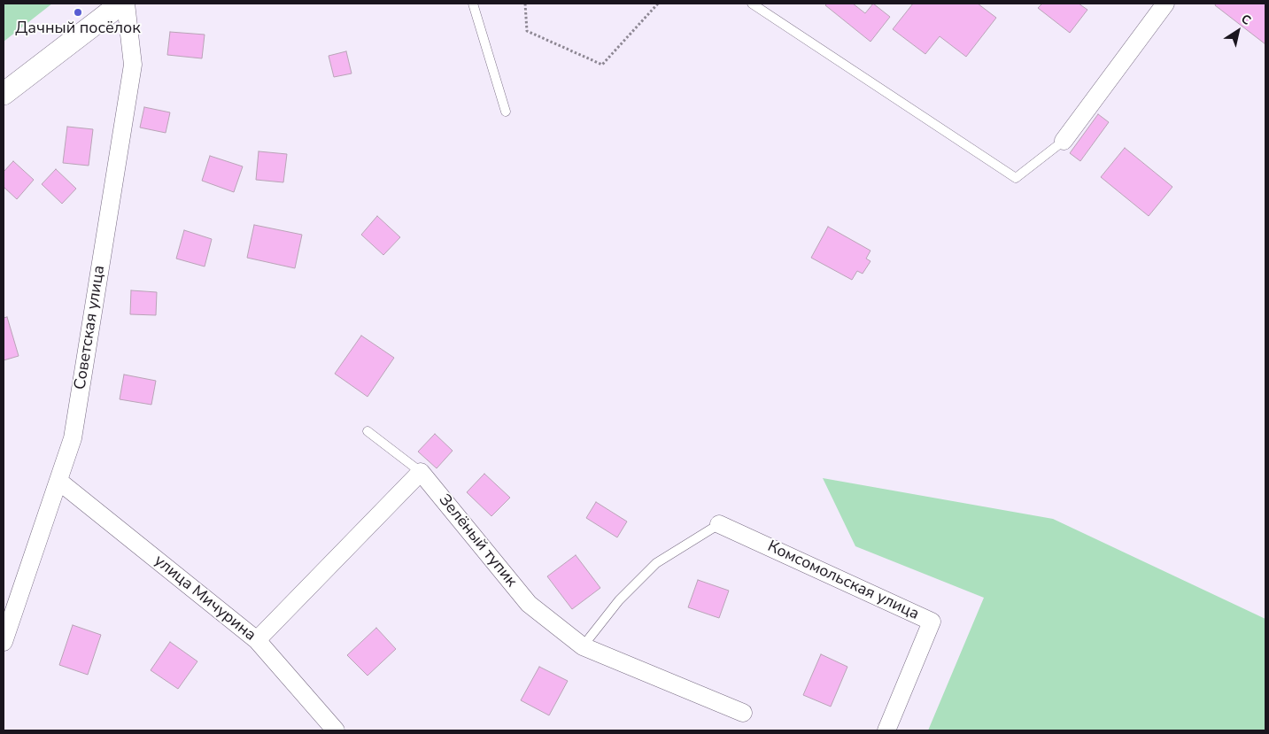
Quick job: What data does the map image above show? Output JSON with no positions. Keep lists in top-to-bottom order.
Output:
{
  "streets": {
    "street": [
      "Советская улица",
      "Зелёный тупик",
      "Комсомольская улица",
      "улица Мичурина"
    ]
  },
  "crossings": [
    ["Советская улица", "улица Мичурина"]
  ],
  "places": ["Дачный посёлок"],
  "north": "top right"
}
